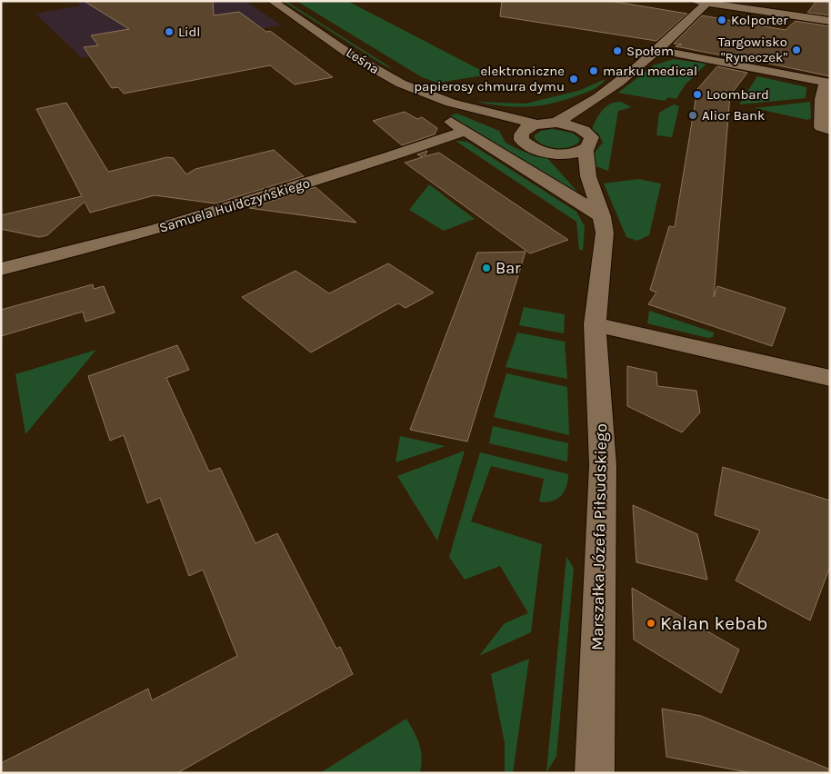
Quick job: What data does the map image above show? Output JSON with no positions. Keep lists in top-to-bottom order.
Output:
{
  "streets": {
    "street": ["Leśna", "Samuela Huldczyńskiego", "Marszałka Józefa Piłsudskiego"]
  },
  "places": [
    "Kolporter",
    "Lidl",
    "Targowisko \"Ryneczek\"",
    "Społem",
    "marku medical",
    "elektroniczne papierosy chmura dymu",
    "Loombard",
    "Alior Bank",
    "Bar",
    "Kalan kebab"
  ]
}
